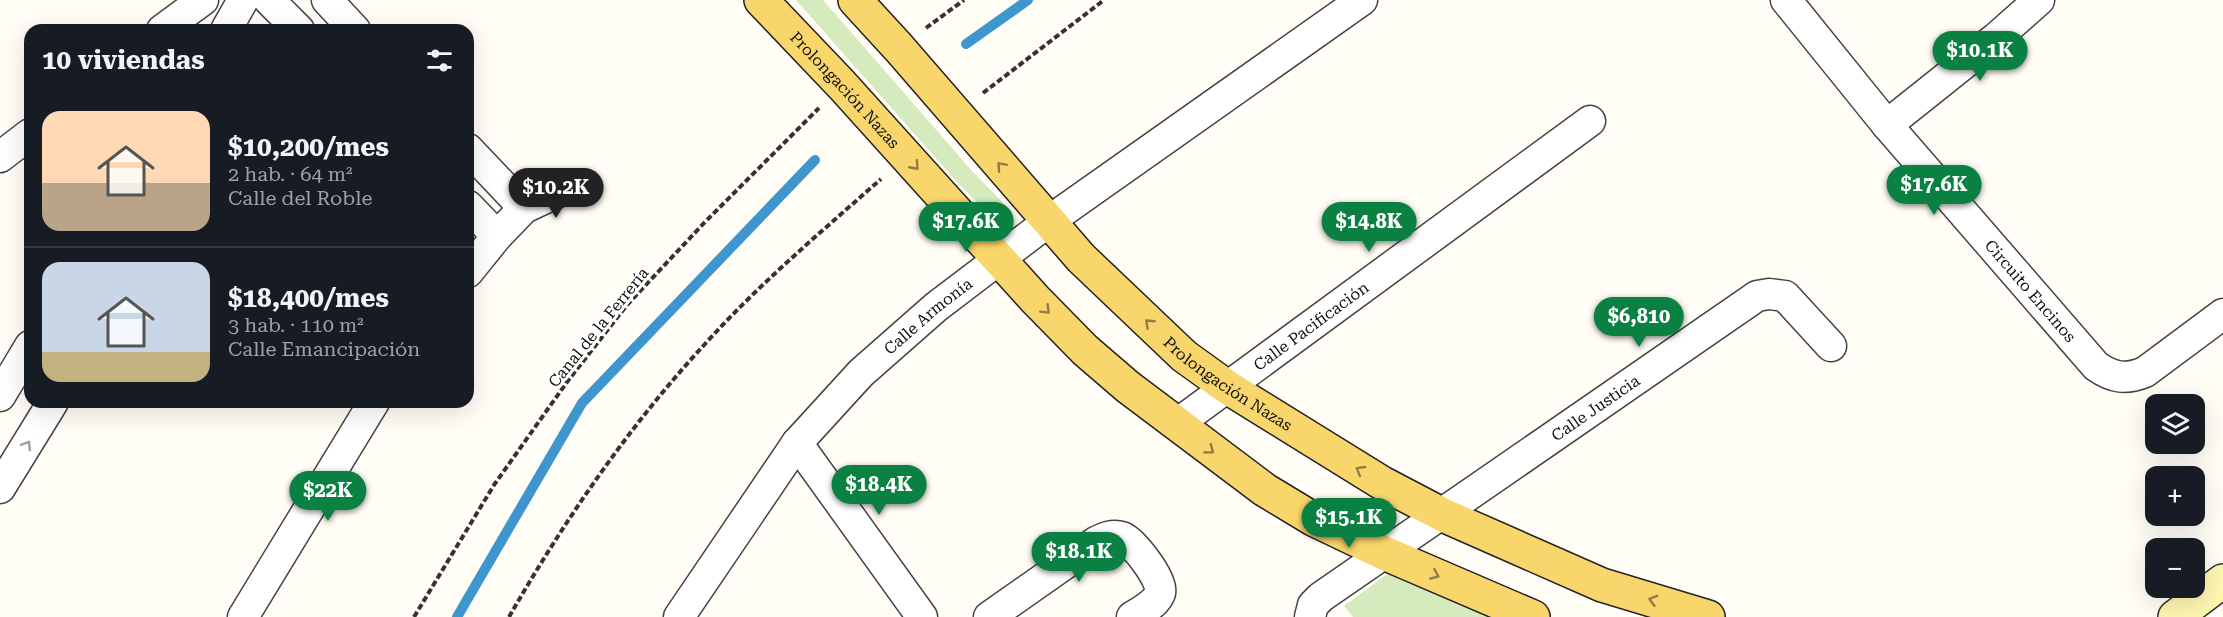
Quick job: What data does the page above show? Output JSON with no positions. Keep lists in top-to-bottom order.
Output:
{
  "streets": {
    "main road": ["Prolongación Nazas"],
    "street": [
      "Circuito Encinos",
      "Calle Armonía",
      "Calle Pacificación",
      "Calle Justicia"
    ],
    "path": ["Canal de la Ferrería"]
  },
  "crossings": [
    ["Prolongación Nazas", "Calle Armonía"],
    ["Prolongación Nazas", "Calle Pacificación"],
    ["Prolongación Nazas", "Canal de la Ferrería"],
    ["Prolongación Nazas", "Calle Justicia"]
  ],
  "page": {
    "heading": "10 viviendas",
    "price": [
      "$10.1K",
      "$17.6K",
      "$10.2K",
      "$17.6K",
      "$14.8K",
      "$6,810",
      "$18.4K",
      "$22K",
      "$15.1K",
      "$18.1K"
    ],
    "list": [
      {
        "name": "$10,200/mes",
        "note": "2 hab. · 64 m² · Calle del Roble"
      },
      {
        "name": "$18,400/mes",
        "note": "3 hab. · 110 m² · Calle Emancipación"
      }
    ],
    "map_buttons": ["+", "−"]
  }
}
